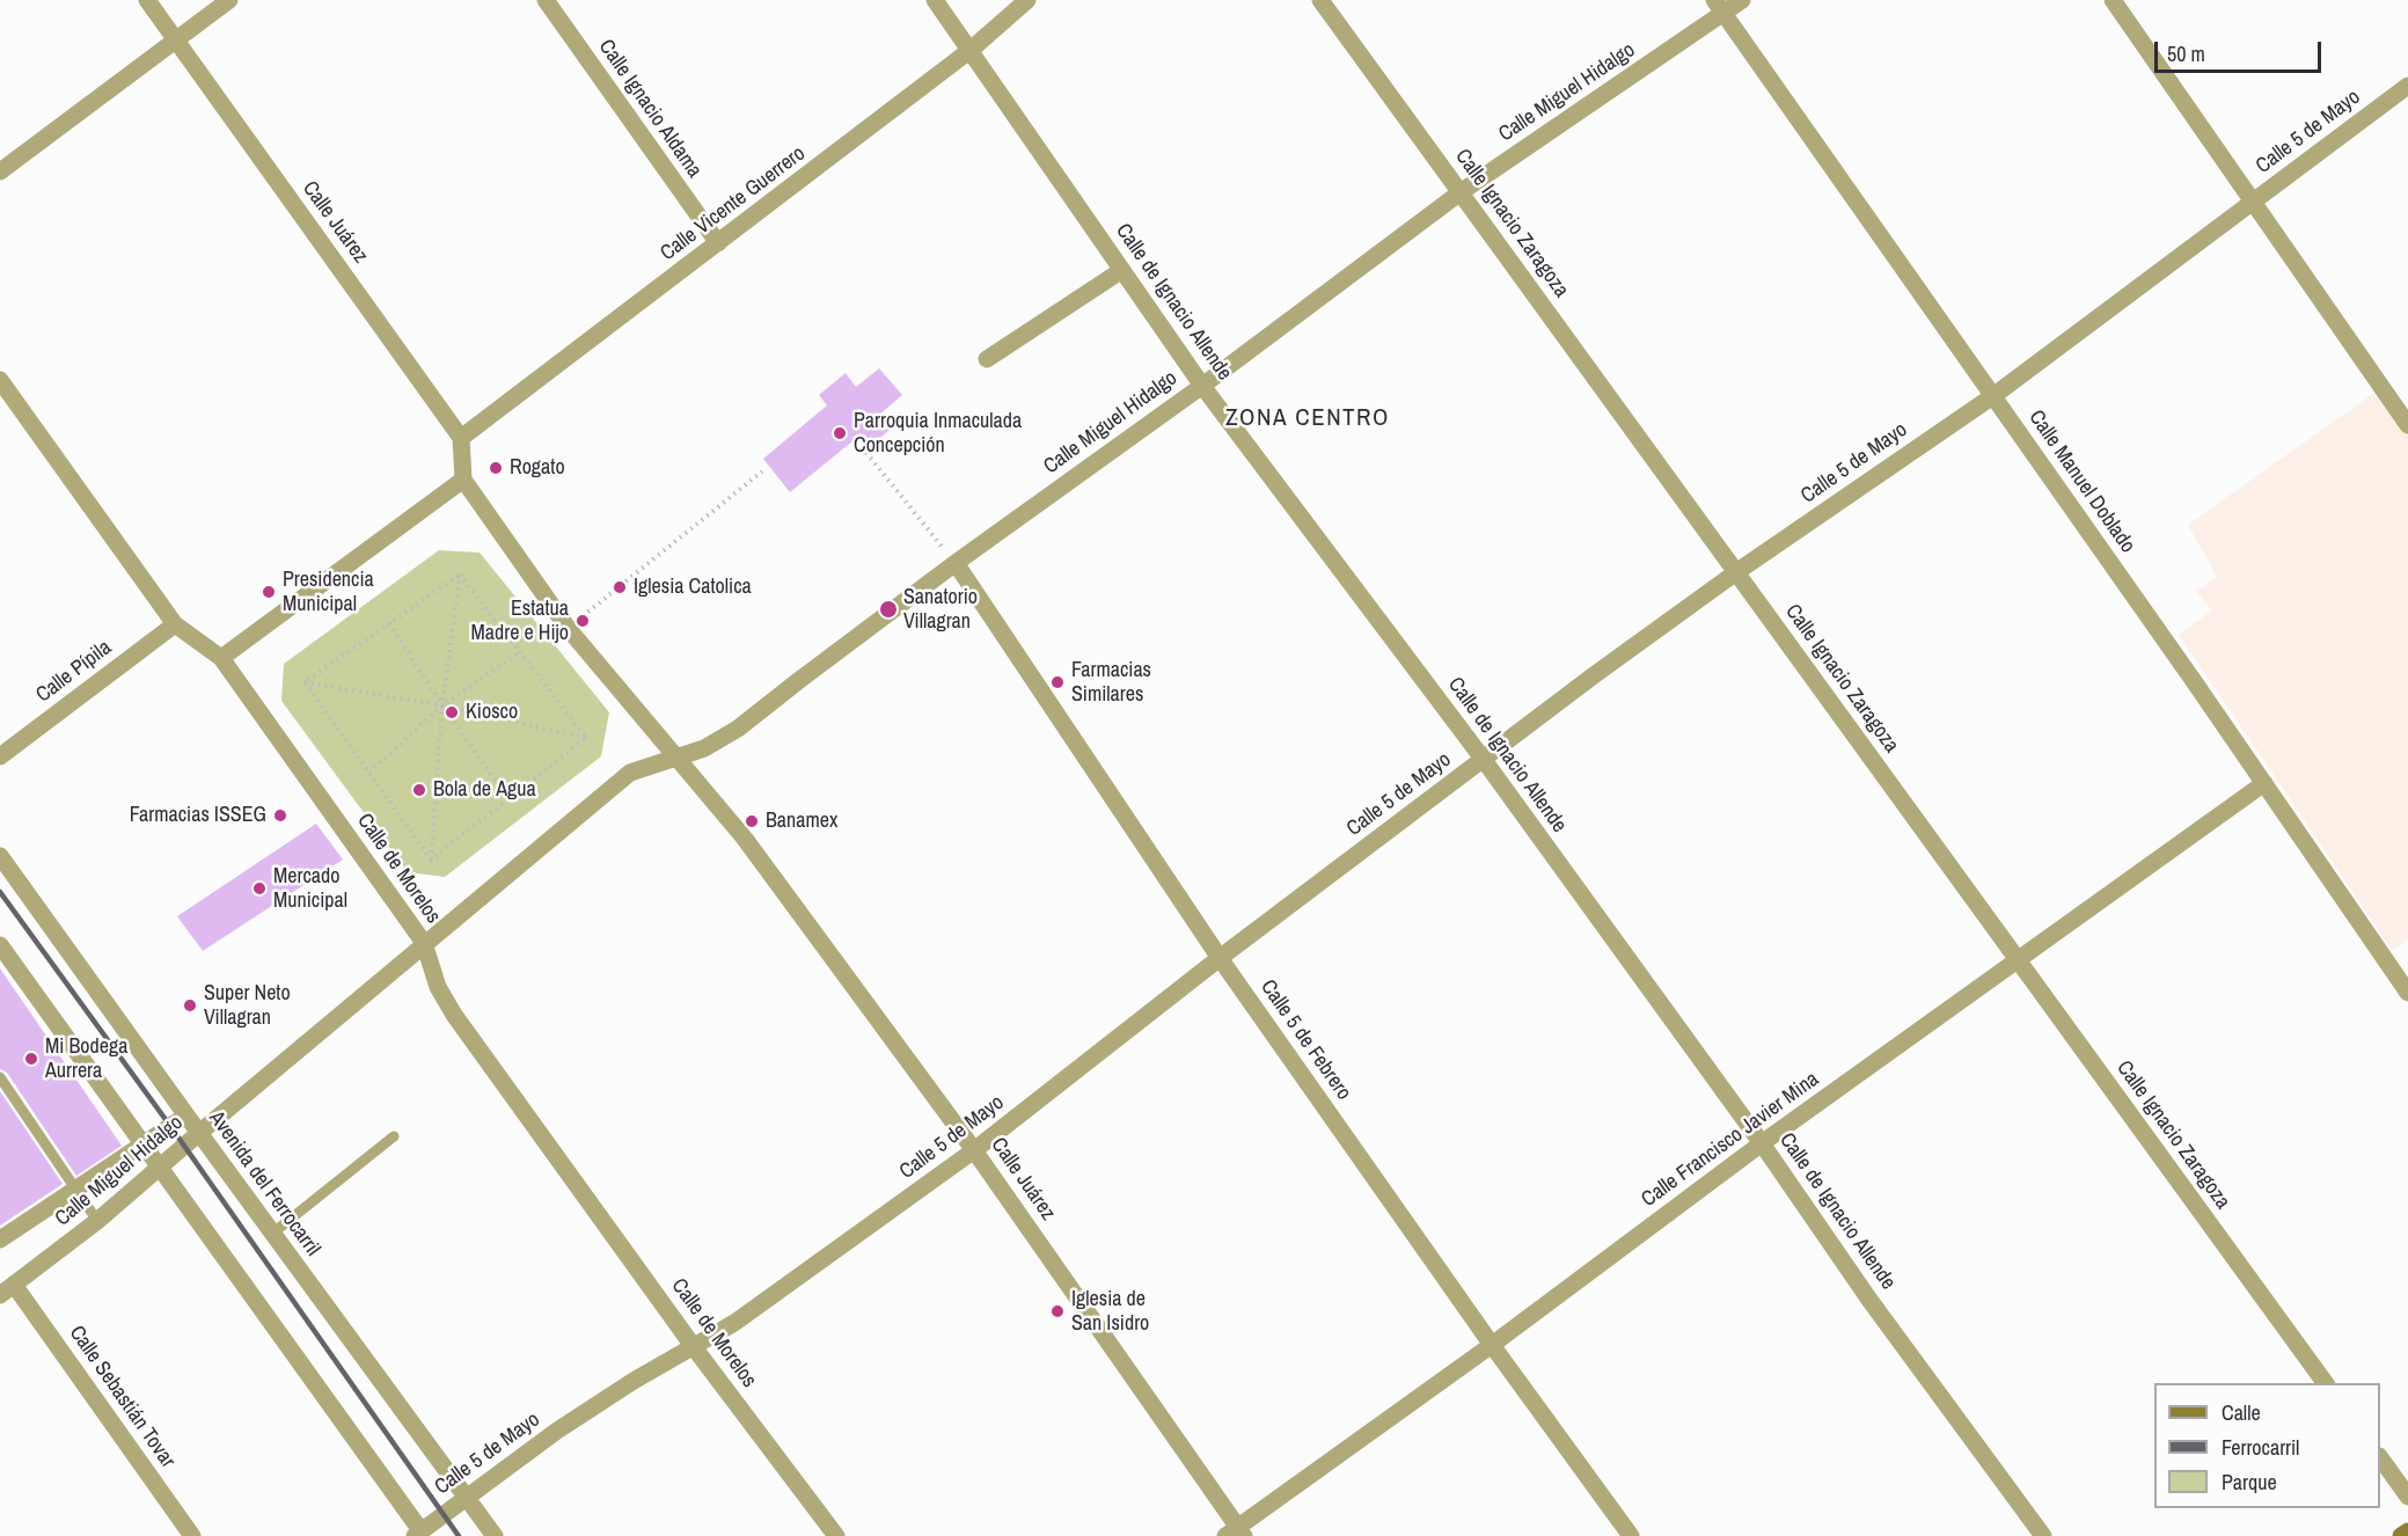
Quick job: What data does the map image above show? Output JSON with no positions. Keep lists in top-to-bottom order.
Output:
{
  "streets": {
    "street": [
      "Calle Miguel Hidalgo",
      "Calle Ignacio Aldama",
      "Calle 5 de Mayo",
      "Calle Vicente Guerrero",
      "Calle Juárez",
      "Calle Ignacio Zaragoza",
      "Calle de Ignacio Allende",
      "Calle Manuel Doblado",
      "Calle Pípila",
      "Calle de Morelos",
      "Calle 5 de Febrero",
      "Calle Francisco Javier Mina",
      "Avenida del Ferrocarril",
      "Calle Sebastián Tovar"
    ]
  },
  "crossings": [
    ["Calle Miguel Hidalgo", "Calle Juárez"],
    ["Calle Miguel Hidalgo", "Calle Ignacio Zaragoza"],
    ["Calle Miguel Hidalgo", "Calle de Ignacio Allende"],
    ["Calle Miguel Hidalgo", "Calle Manuel Doblado"],
    ["Calle Miguel Hidalgo", "Calle de Morelos"],
    ["Calle Miguel Hidalgo", "Calle 5 de Febrero"],
    ["Calle Miguel Hidalgo", "Avenida del Ferrocarril"],
    ["Calle Miguel Hidalgo", "Calle Sebastián Tovar"],
    ["Calle Ignacio Aldama", "Calle Vicente Guerrero"],
    ["Calle 5 de Mayo", "Calle Juárez"],
    ["Calle 5 de Mayo", "Calle Ignacio Zaragoza"],
    ["Calle 5 de Mayo", "Calle de Ignacio Allende"],
    ["Calle 5 de Mayo", "Calle Manuel Doblado"],
    ["Calle 5 de Mayo", "Calle de Morelos"],
    ["Calle 5 de Mayo", "Calle 5 de Febrero"],
    ["Calle 5 de Mayo", "Avenida del Ferrocarril"],
    ["Calle Vicente Guerrero", "Calle Juárez"],
    ["Calle Vicente Guerrero", "Calle de Ignacio Allende"],
    ["Calle Juárez", "Calle Francisco Javier Mina"],
    ["Calle Ignacio Zaragoza", "Calle Francisco Javier Mina"],
    ["Calle de Ignacio Allende", "Calle Francisco Javier Mina"],
    ["Calle Manuel Doblado", "Calle Francisco Javier Mina"],
    ["Calle Pípila", "Calle de Morelos"],
    ["Calle 5 de Febrero", "Calle Francisco Javier Mina"]
  ],
  "districts": ["ZONA CENTRO"],
  "places": [
    "Parroquia Inmaculada Concepción",
    "Rogato",
    "Iglesia Catolica",
    "Presidencia Municipal",
    "Sanatorio Villagran",
    "Estatua Madre e Hijo",
    "Farmacias Similares",
    "Kiosco",
    "Bola de Agua",
    "Farmacias ISSEG",
    "Banamex",
    "Mercado Municipal",
    "Super Neto Villagran",
    "Mi Bodega Aurrera",
    "Iglesia de San Isidro"
  ],
  "legend": ["Calle", "Ferrocarril", "Parque"],
  "scale_bar": "50 m"
}
